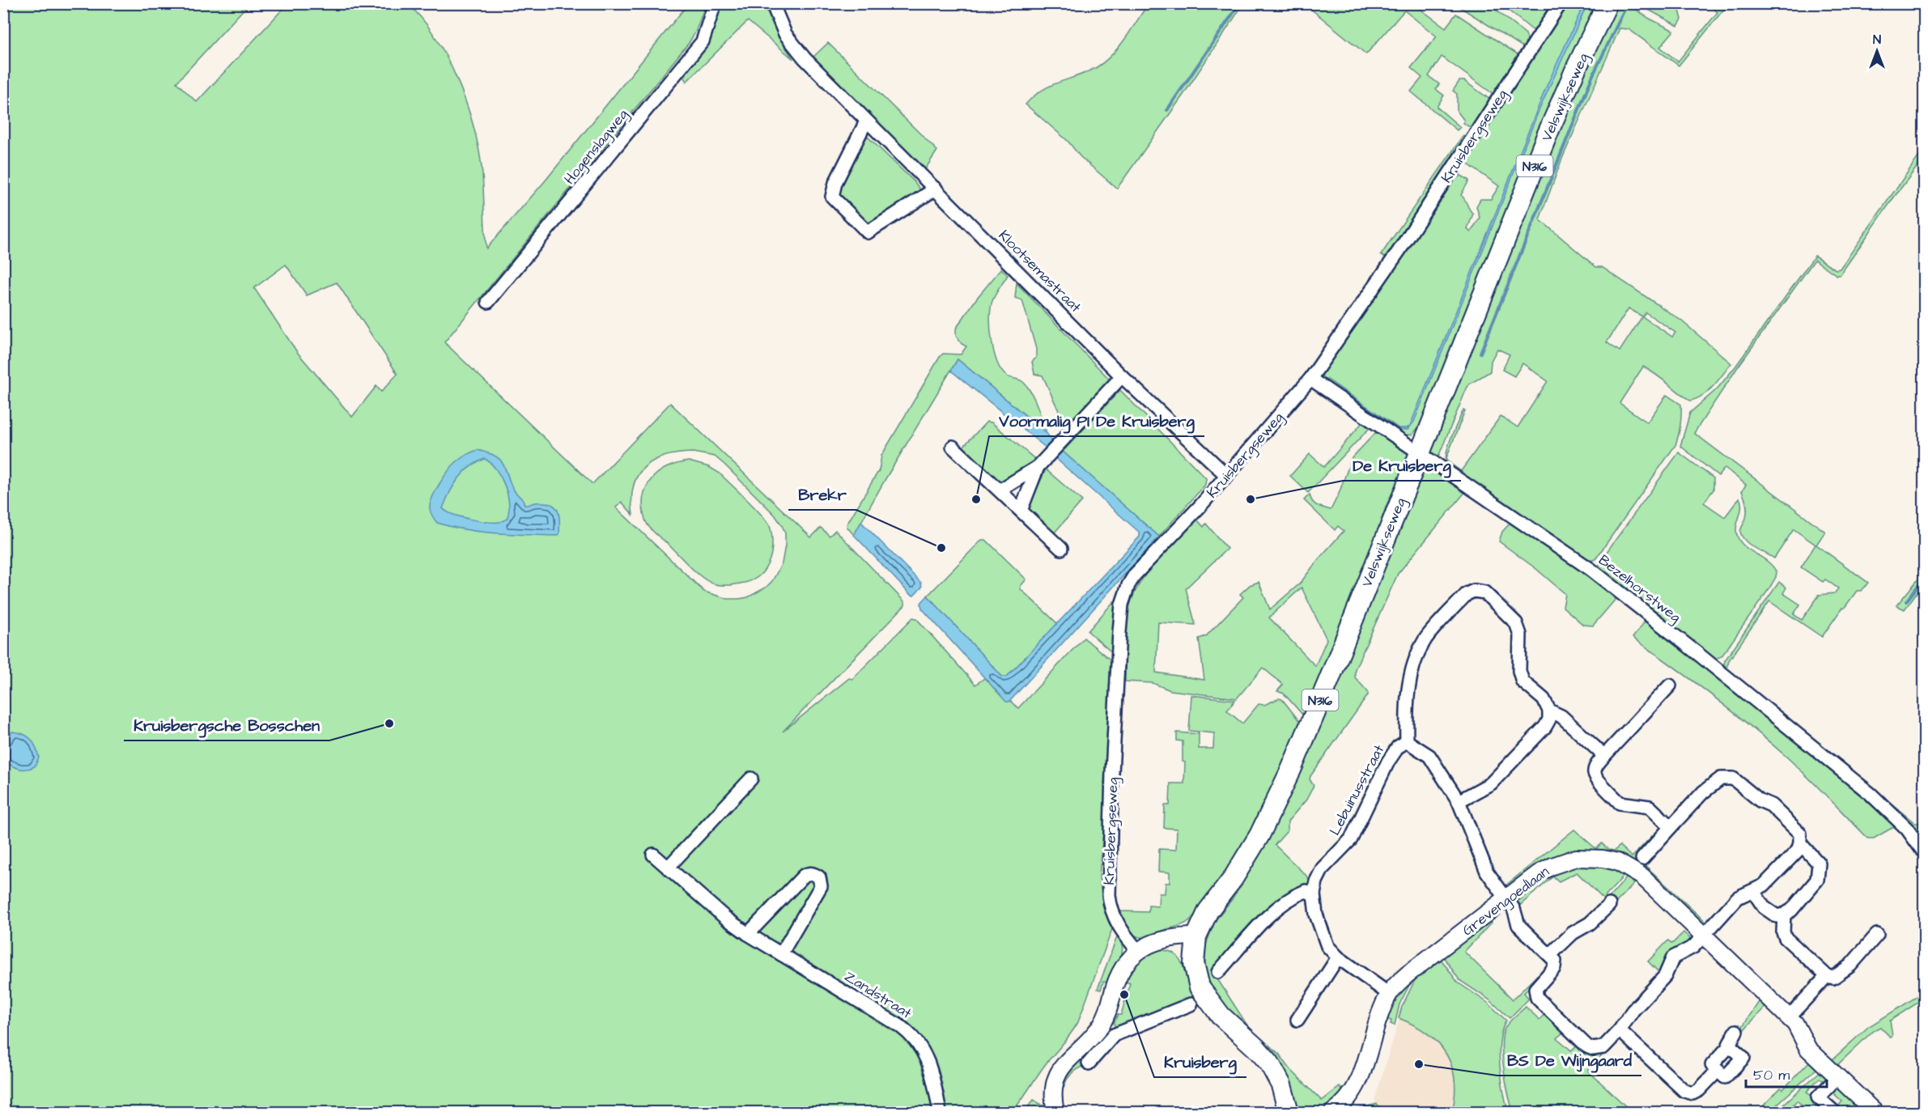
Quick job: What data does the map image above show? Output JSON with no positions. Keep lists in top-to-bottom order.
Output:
{
  "streets": {
    "main road": ["Velswijkseweg", "N316"],
    "street": [
      "Kruisbergseweg",
      "Hogenslagweg",
      "Klootsemastraat",
      "Bezelhorstweg",
      "Lebuinusstraat",
      "Grevengoedlaan",
      "Zandstraat"
    ]
  },
  "crossings": [
    ["Velswijkseweg", "N316"],
    ["Velswijkseweg", "Bezelhorstweg"],
    ["Kruisbergseweg", "Klootsemastraat"],
    ["Kruisbergseweg", "Bezelhorstweg"],
    ["Lebuinusstraat", "Grevengoedlaan"]
  ],
  "places": [
    "Voormalig PI De Kruisberg",
    "De Kruisberg",
    "Brekr",
    "Kruisbergsche Bosschen",
    "Kruisberg",
    "BS De Wijngaard"
  ],
  "scale_bar": "50 m",
  "north": "top"
}
